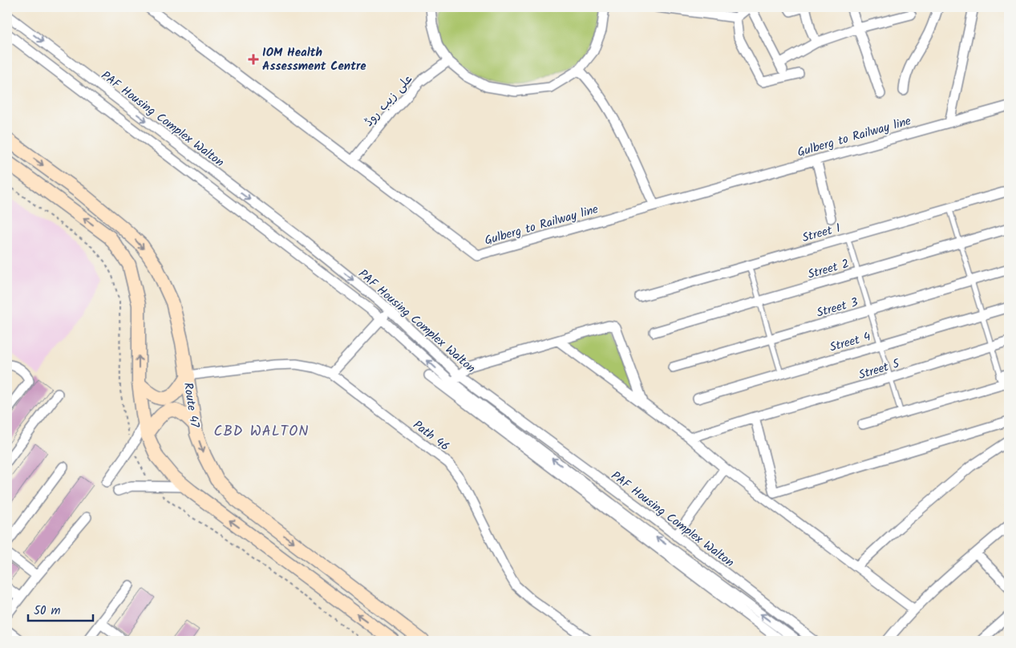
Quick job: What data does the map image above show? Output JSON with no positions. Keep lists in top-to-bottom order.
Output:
{
  "streets": {
    "street": [
      "علی زیب روڈ",
      "PAF Housing Complex Walton",
      "Gulberg to Railway line",
      "Street 1",
      "Street 2",
      "Street 3",
      "Street 4",
      "Street 5",
      "Route 47",
      "Path 46"
    ]
  },
  "crossings": [
    ["علی زیب روڈ", "Gulberg to Railway line"],
    ["Route 47", "Path 46"]
  ],
  "districts": ["CBD WALTON"],
  "places": {
    "health": ["IOM Health Assessment Centre"]
  },
  "scale_bar": "50 m"
}
